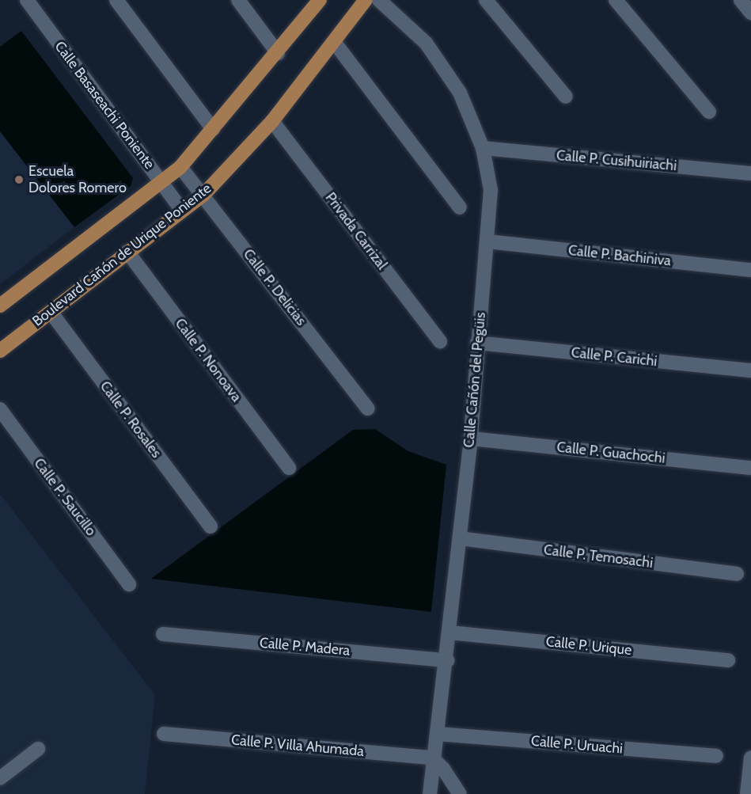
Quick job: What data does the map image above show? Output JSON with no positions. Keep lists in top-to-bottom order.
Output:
{
  "streets": {
    "main road": ["Boulevard Cañón de Urique Poniente"],
    "street": [
      "Calle Basaseachi Poniente",
      "Calle P. Cusihuiriachi",
      "Privada Carrizal",
      "Calle P. Bachiniva",
      "Calle P. Delicias",
      "Calle P. Carichi",
      "Calle P. Nonoava",
      "Calle Cañón del Pegüis",
      "Calle P. Rosales",
      "Calle P. Guachochi",
      "Calle P. Saucillo",
      "Calle P. Temosachi",
      "Calle P. Urique",
      "Calle P. Madera",
      "Calle P. Uruachi",
      "Calle P. Villa Ahumada"
    ]
  },
  "crossings": [
    ["Calle Basaseachi Poniente", "Boulevard Cañón de Urique Poniente"],
    ["Calle P. Cusihuiriachi", "Calle Cañón del Pegüis"],
    ["Privada Carrizal", "Boulevard Cañón de Urique Poniente"],
    ["Boulevard Cañón de Urique Poniente", "Calle P. Delicias"],
    ["Boulevard Cañón de Urique Poniente", "Calle P. Nonoava"],
    ["Boulevard Cañón de Urique Poniente", "Calle P. Rosales"],
    ["Calle P. Bachiniva", "Calle Cañón del Pegüis"],
    ["Calle P. Carichi", "Calle Cañón del Pegüis"],
    ["Calle Cañón del Pegüis", "Calle P. Guachochi"],
    ["Calle Cañón del Pegüis", "Calle P. Temosachi"],
    ["Calle Cañón del Pegüis", "Calle P. Urique"],
    ["Calle Cañón del Pegüis", "Calle P. Madera"],
    ["Calle Cañón del Pegüis", "Calle P. Uruachi"],
    ["Calle Cañón del Pegüis", "Calle P. Villa Ahumada"]
  ],
  "places": ["Escuela Dolores Romero"]
}
